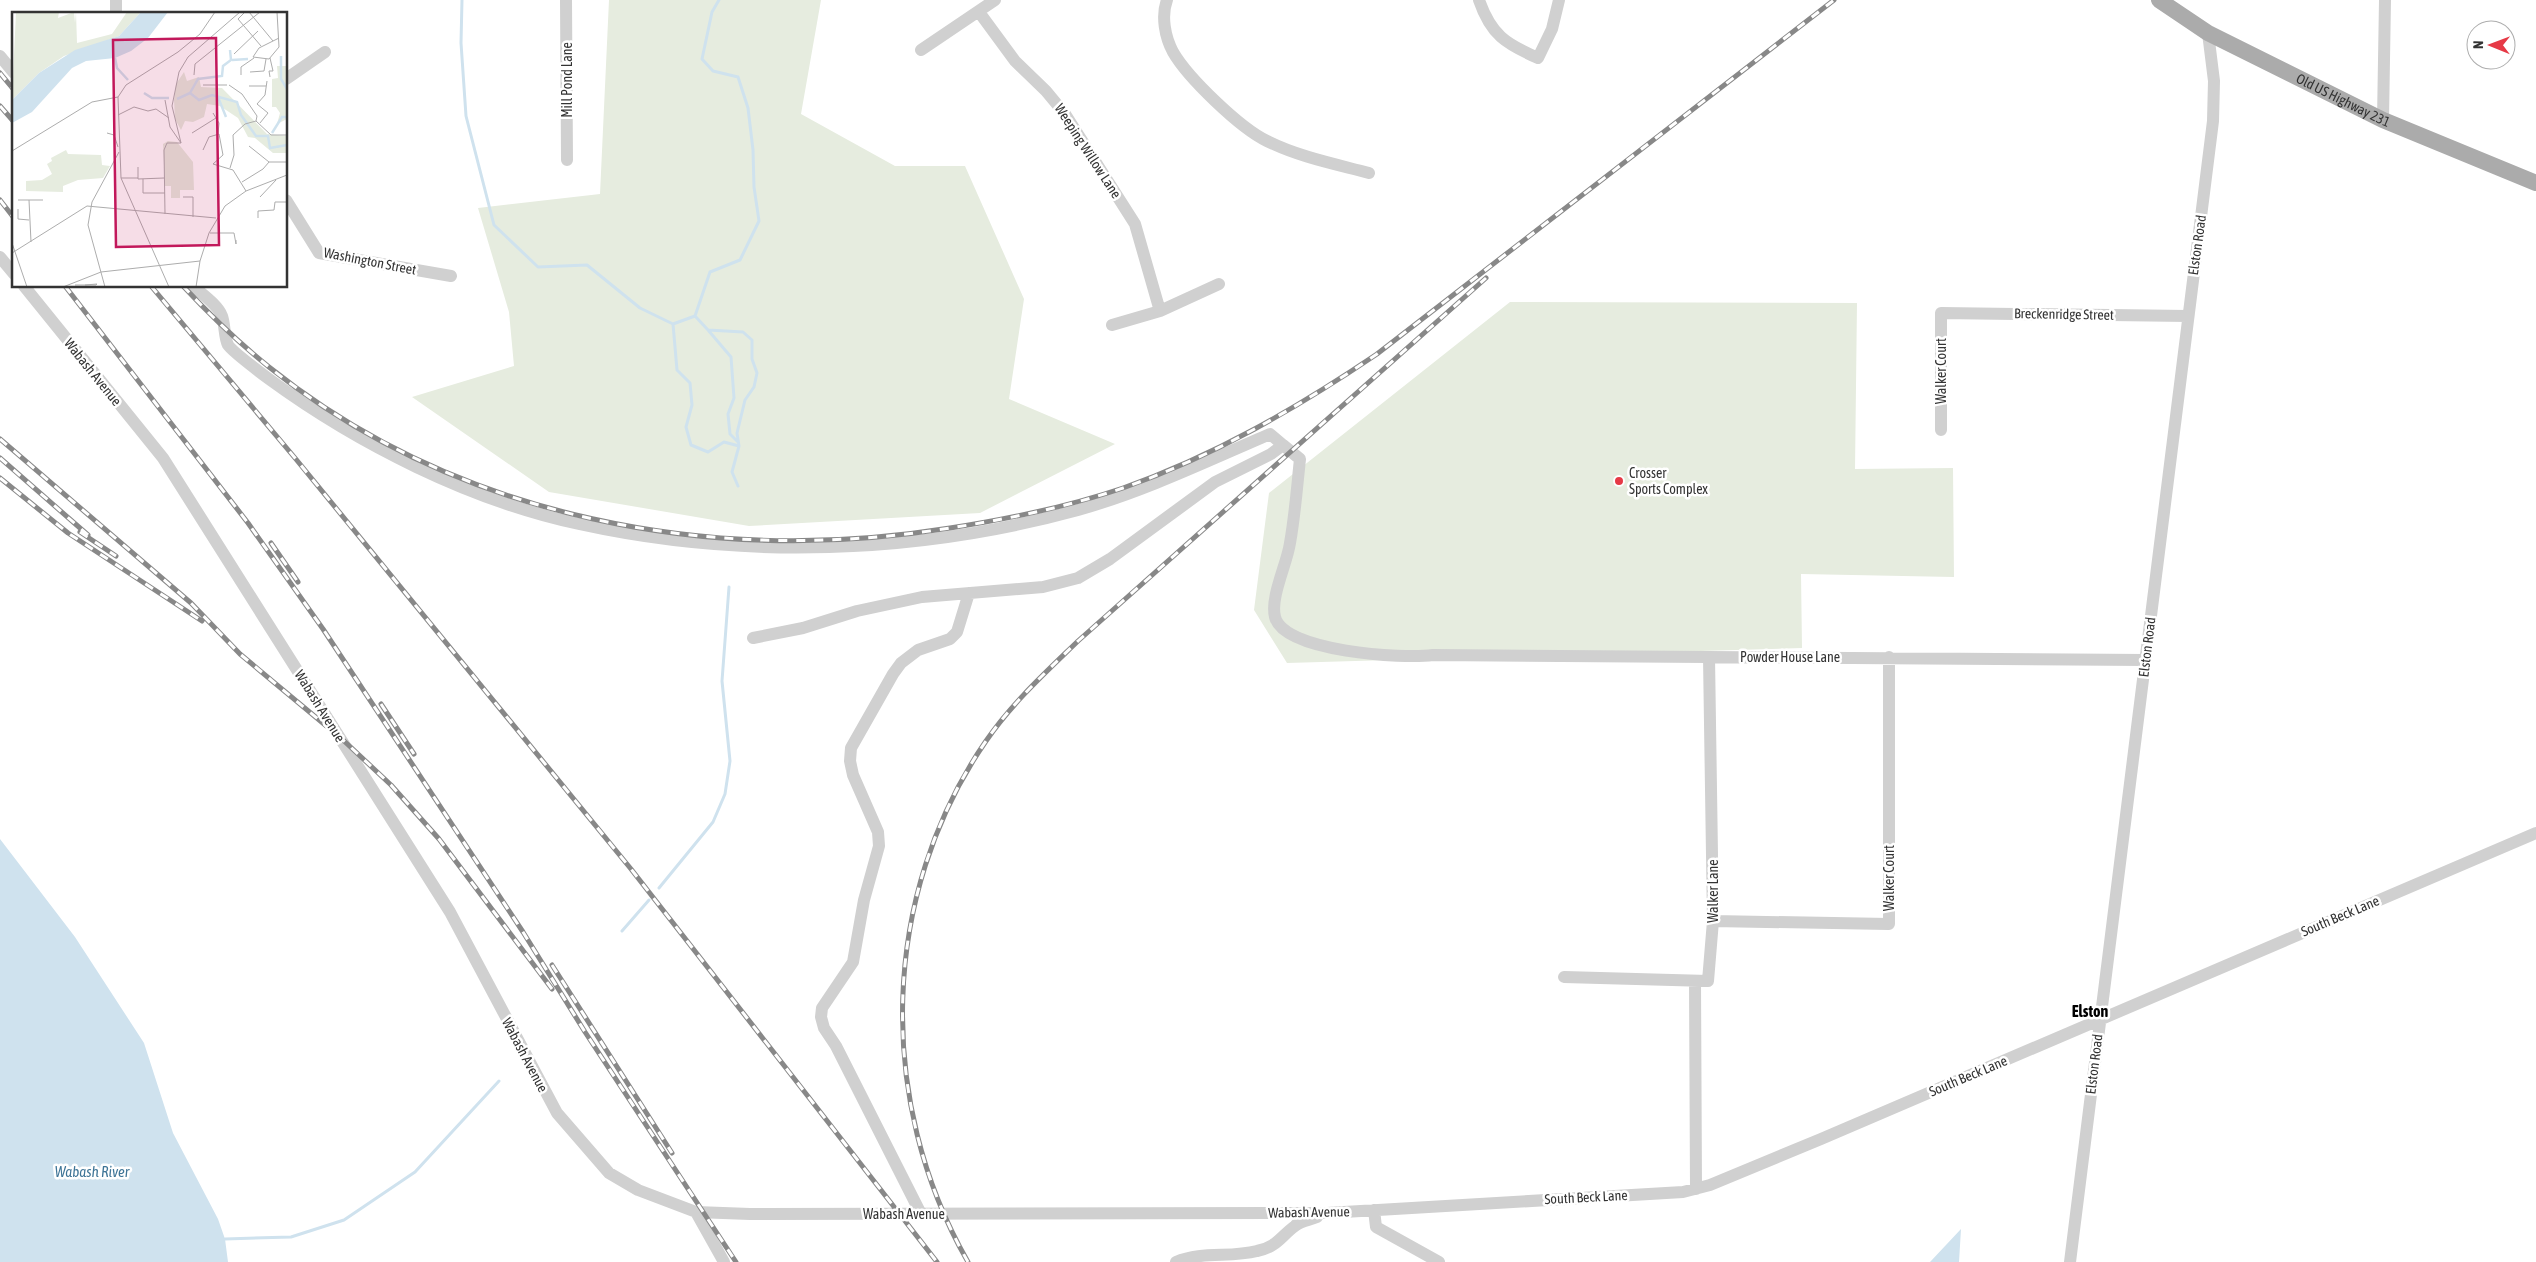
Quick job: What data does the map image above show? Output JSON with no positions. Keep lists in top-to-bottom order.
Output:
{
  "streets": {
    "main road": ["Old US Highway 231"],
    "street": [
      "Mill Pond Lane",
      "Weeping Willow Lane",
      "Elston Road",
      "Washington Street",
      "Breckenridge Street",
      "Walker Court",
      "Wabash Avenue",
      "Powder House Lane",
      "Walker Lane",
      "South Beck Lane"
    ]
  },
  "crossings": [
    ["Old US Highway 231", "Elston Road"],
    ["Elston Road", "Breckenridge Street"],
    ["Elston Road", "Powder House Lane"],
    ["Elston Road", "South Beck Lane"],
    ["Breckenridge Street", "Walker Court"],
    ["Walker Court", "Powder House Lane"],
    ["Walker Court", "Walker Lane"],
    ["Wabash Avenue", "South Beck Lane"],
    ["Powder House Lane", "Walker Lane"]
  ],
  "districts": ["Elston"],
  "water": ["Wabash River"],
  "places": ["Crosser Sports Complex"],
  "north": "left"
}
